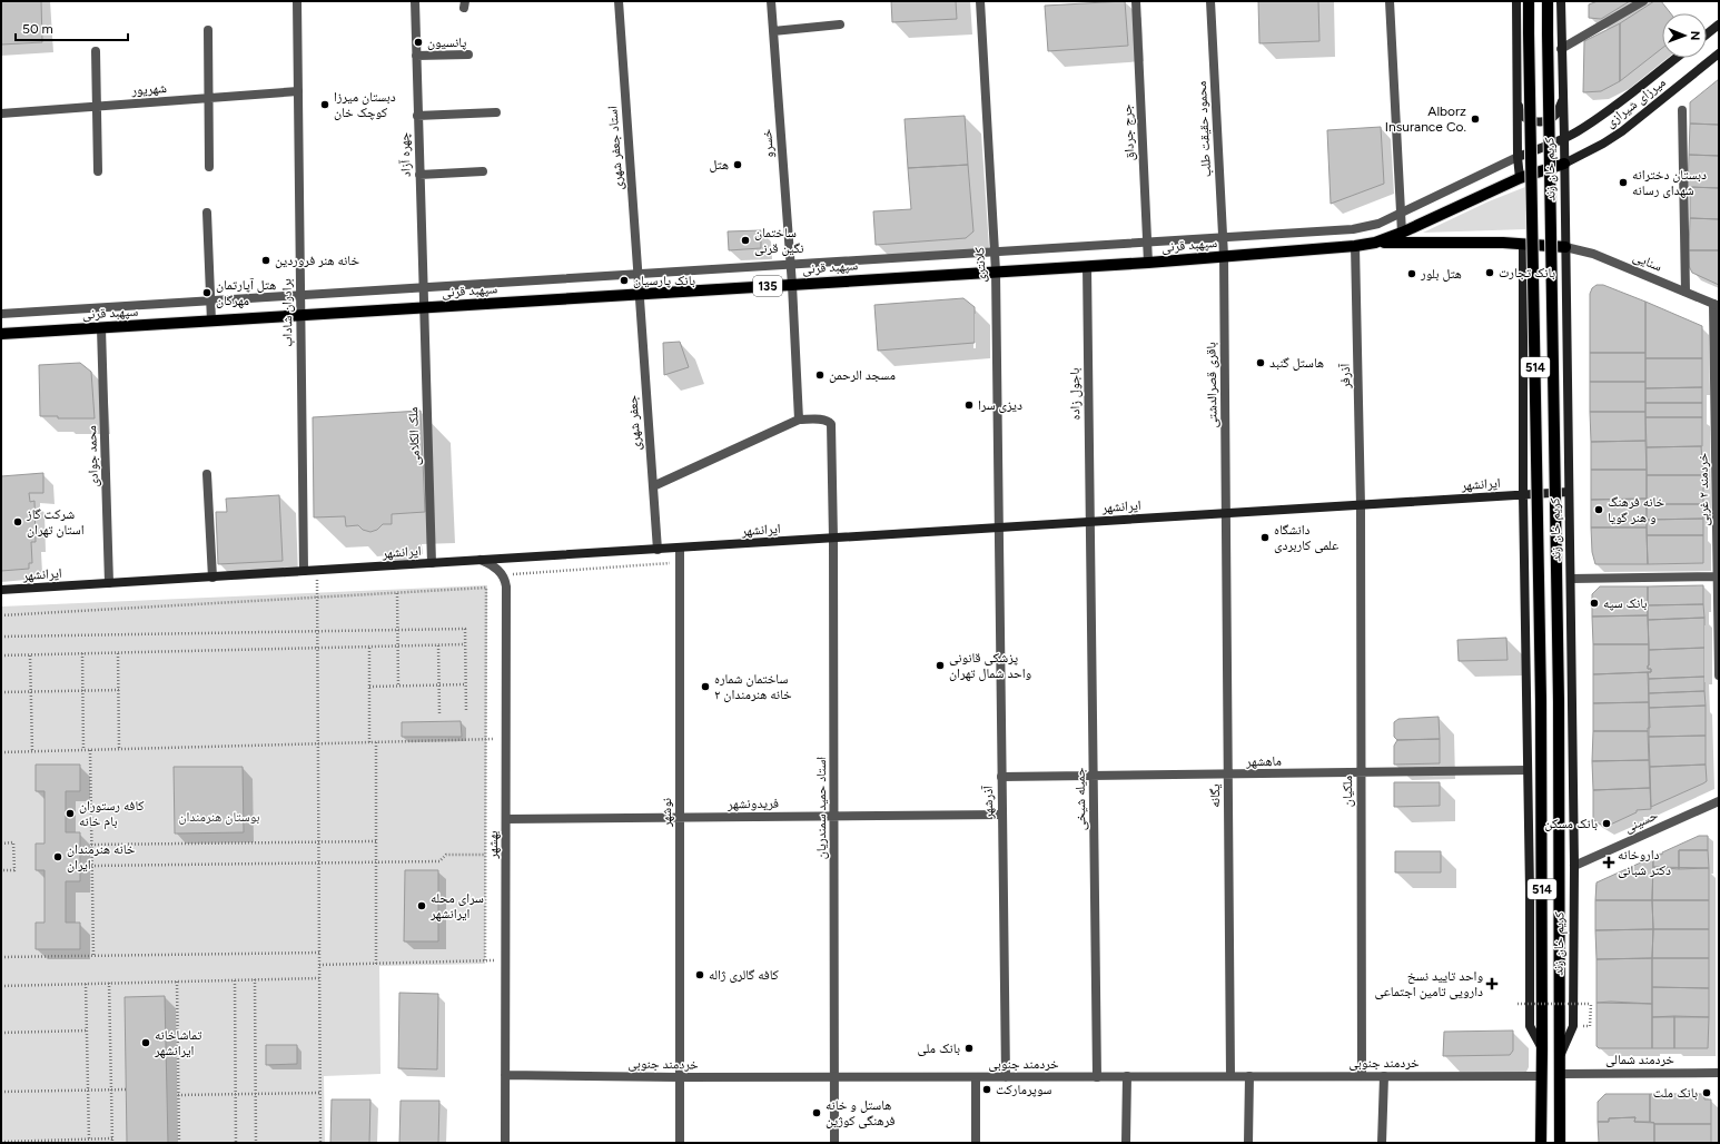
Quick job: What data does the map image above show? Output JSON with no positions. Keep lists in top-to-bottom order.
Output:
{
  "streets": {
    "main road": [
      "میرزای شیرازی",
      "کریم خان زند",
      "سپهبد قرنی",
      "135",
      "514",
      "ایرانشهر"
    ],
    "street": [
      "شهریور",
      "محمود حقیقت طلب",
      "جرج جرداق",
      "خسرو",
      "استاد جعفر شهری",
      "چهره آزاد",
      "سنایی",
      "کلانتری",
      "برادران شاداب",
      "آذرفر",
      "باقری قصرالدشتی",
      "باجول زاده",
      "جعفر شهری",
      "ملک الکلامی",
      "محمد جوادی",
      "خردمند ۲ غربی",
      "ماهشهر",
      "ملکیان",
      "یگانه",
      "جمیله شیخی",
      "آذرشهر",
      "فریدونشهر",
      "استاد حمید سمندریان",
      "نوشهر",
      "حسینی",
      "بهشهر",
      "خردمند شمالی",
      "خردمند جنوبی"
    ]
  },
  "crossings": [
    ["شهریور", "برادران شاداب"],
    ["میرزای شیرازی", "کریم خان زند"],
    ["میرزای شیرازی", "سپهبد قرنی"],
    ["محمود حقیقت طلب", "سپهبد قرنی"],
    ["محمود حقیقت طلب", "باقری قصرالدشتی"],
    ["جرج جرداق", "سپهبد قرنی"],
    ["خسرو", "سپهبد قرنی"],
    ["خسرو", "استاد حمید سمندریان"],
    ["استاد جعفر شهری", "سپهبد قرنی"],
    ["استاد جعفر شهری", "جعفر شهری"],
    ["چهره آزاد", "سپهبد قرنی"],
    ["چهره آزاد", "ملک الکلامی"],
    ["کریم خان زند", "سپهبد قرنی"],
    ["کریم خان زند", "سنایی"],
    ["کریم خان زند", "ایرانشهر"],
    ["کریم خان زند", "ماهشهر"],
    ["کریم خان زند", "حسینی"],
    ["کریم خان زند", "خردمند شمالی"],
    ["کریم خان زند", "خردمند جنوبی"],
    ["سپهبد قرنی", "کلانتری"],
    ["سپهبد قرنی", "برادران شاداب"],
    ["سپهبد قرنی", "آذرفر"],
    ["سپهبد قرنی", "باقری قصرالدشتی"],
    ["سپهبد قرنی", "باجول زاده"],
    ["سپهبد قرنی", "جعفر شهری"],
    ["سپهبد قرنی", "ملک الکلامی"],
    ["سپهبد قرنی", "محمد جوادی"],
    ["سنایی", "خردمند ۲ غربی"],
    ["کلانتری", "ایرانشهر"],
    ["کلانتری", "آذرشهر"],
    ["برادران شاداب", "ایرانشهر"],
    ["آذرفر", "ایرانشهر"],
    ["آذرفر", "ملکیان"],
    ["باقری قصرالدشتی", "ایرانشهر"],
    ["باقری قصرالدشتی", "یگانه"],
    ["باجول زاده", "ایرانشهر"],
    ["باجول زاده", "جمیله شیخی"],
    ["جعفر شهری", "ایرانشهر"],
    ["ملک الکلامی", "ایرانشهر"],
    ["محمد جوادی", "ایرانشهر"],
    ["ایرانشهر", "ملکیان"],
    ["ایرانشهر", "یگانه"],
    ["ایرانشهر", "جمیله شیخی"],
    ["ایرانشهر", "آذرشهر"],
    ["ایرانشهر", "استاد حمید سمندریان"],
    ["ایرانشهر", "نوشهر"],
    ["ماهشهر", "ملکیان"],
    ["ماهشهر", "یگانه"],
    ["ماهشهر", "جمیله شیخی"],
    ["ماهشهر", "آذرشهر"],
    ["ملکیان", "خردمند جنوبی"],
    ["یگانه", "خردمند جنوبی"],
    ["جمیله شیخی", "خردمند جنوبی"],
    ["آذرشهر", "فریدونشهر"],
    ["آذرشهر", "خردمند جنوبی"],
    ["فریدونشهر", "استاد حمید سمندریان"],
    ["فریدونشهر", "نوشهر"],
    ["فریدونشهر", "بهشهر"],
    ["استاد حمید سمندریان", "خردمند جنوبی"],
    ["نوشهر", "خردمند جنوبی"],
    ["بهشهر", "خردمند جنوبی"]
  ],
  "parks": ["بوستان هنرمندان"],
  "places": {
    "other": [
      "پانسیون",
      "دبستان میرزا کوچک خان",
      "Alborz Insurance Co.",
      "هتل",
      "دبستان دخترانه شهدای رسانه",
      "ساختمان نگین قرنی",
      "خانه هنر فروردین",
      "بانک تجارت",
      "هتل بلور",
      "بانک پارسیان",
      "هتل آپارتمان مهرگان",
      "هاستل گنبد",
      "مسجد الرحمن",
      "دیزی سرا",
      "خانه فرهنگ و هنر گویا",
      "شرکت گاز استان تهران",
      "دانشگاه علمی کاربردی",
      "بانک سپه",
      "پزشکی قانونی واحد شمال تهران",
      "ساختمان شماره ۲ خانه هنرمندان",
      "کافه رستوران بام خانه",
      "بانک مسکن",
      "خانه هنرمندان ایران",
      "سرای محله ایرانشهر",
      "کافه گالری ژاله",
      "تماشاخانه ایرانشهر",
      "بانک ملی",
      "سوپرمارکت",
      "بانک ملت",
      "هاستل و خانه فرهنگی کوژین"
    ],
    "health": ["داروخانه دکتر شبانی", "واحد تایید نسخ دارویی تامین اجتماعی"]
  },
  "scale_bar": "50 m",
  "north": "right"
}
